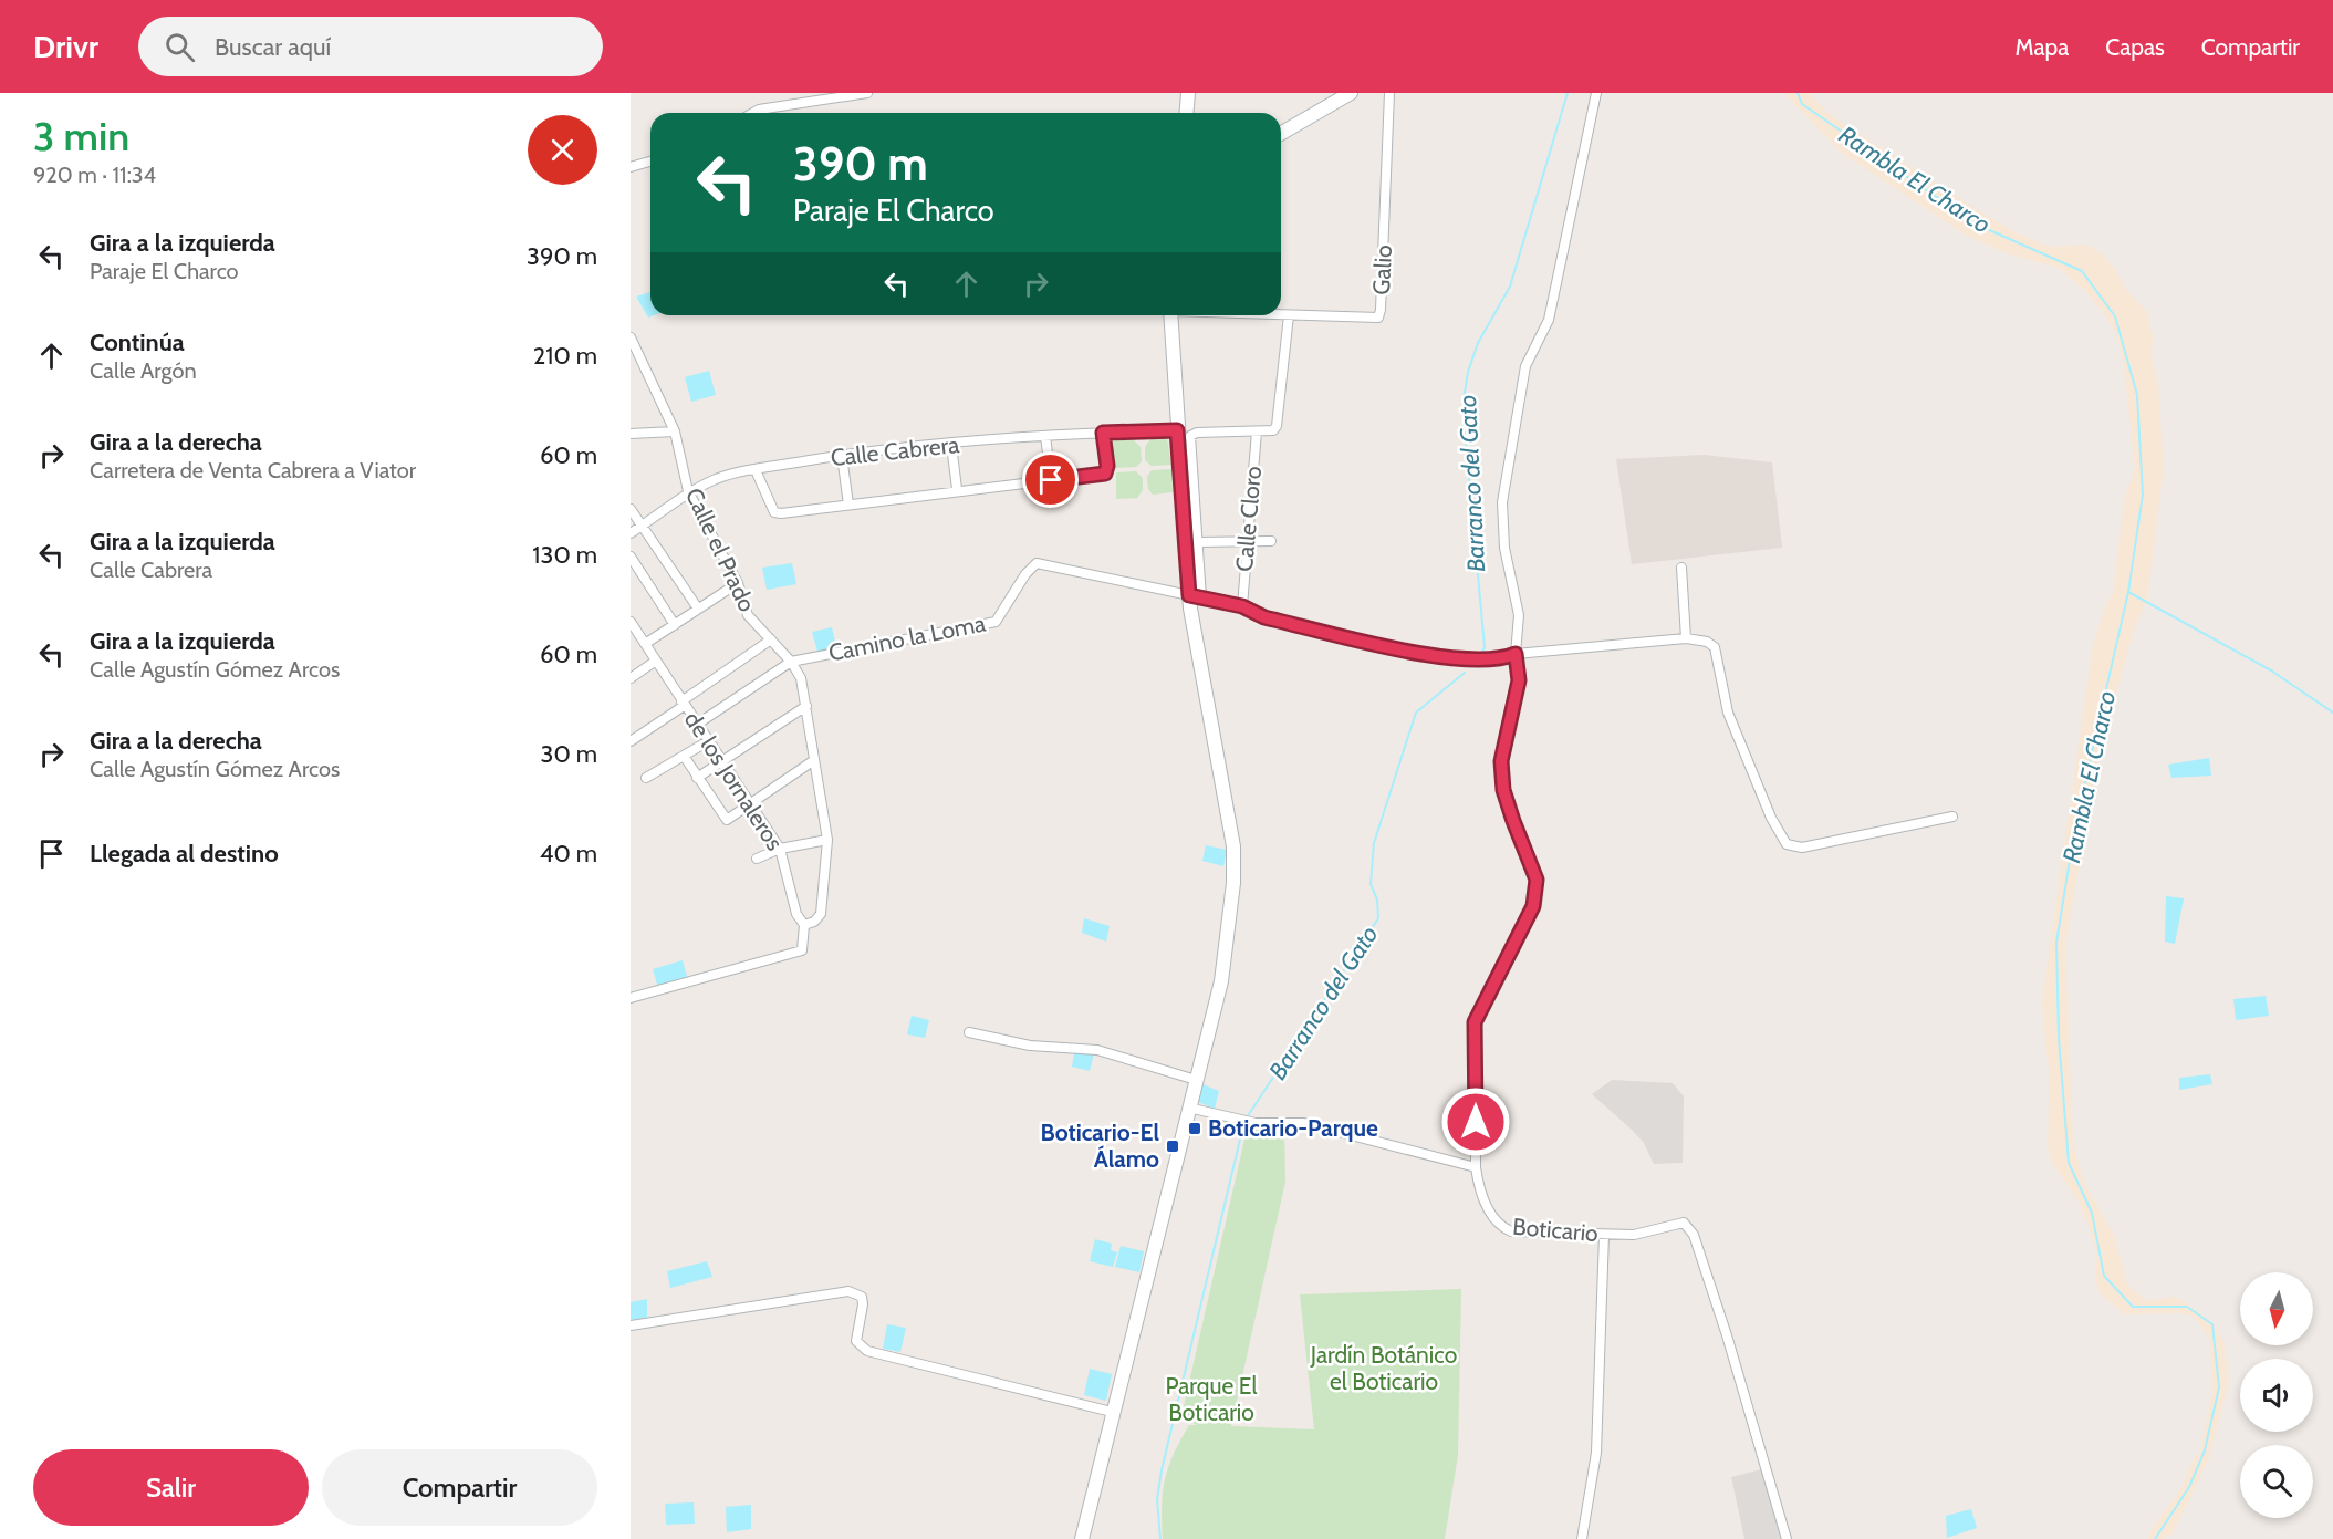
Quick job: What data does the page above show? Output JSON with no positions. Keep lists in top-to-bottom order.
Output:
{
  "streets": {
    "street": [
      "Galio",
      "Calle Cabrera",
      "Calle Cloro",
      "Calle el Prado",
      "Camino la Loma",
      "de los Jornaleros",
      "Boticario"
    ]
  },
  "crossings": [
    ["Galio", "Calle Cabrera"],
    ["Calle Cabrera", "Calle Cloro"],
    ["Calle Cabrera", "Calle el Prado"],
    ["Calle el Prado", "Camino la Loma"],
    ["Calle el Prado", "de los Jornaleros"]
  ],
  "water": ["Rambla El Charco", "Barranco del Gato"],
  "parks": ["Jardín Botánico el Boticario", "Parque El Boticario"],
  "places": {
    "transit": ["Boticario-Parque", "Boticario-El Álamo"]
  },
  "north": "bottom",
  "page": {
    "header": "Drivr",
    "search": "Buscar aquí",
    "nav": ["Mapa", "Capas", "Compartir"],
    "heading": ["3 min", "920 m · 11:34"],
    "turn": ["390 m", "Paraje El Charco"],
    "list": [
      {
        "name": "Gira a la izquierda",
        "note": "Paraje El Charco",
        "value": "390 m"
      },
      {
        "name": "Continúa",
        "note": "Calle Argón",
        "value": "210 m"
      },
      {
        "name": "Gira a la derecha",
        "note": "Carretera de Venta Cabrera a Viator",
        "value": "60 m"
      },
      {
        "name": "Gira a la izquierda",
        "note": "Calle Cabrera",
        "value": "130 m"
      },
      {
        "name": "Gira a la izquierda",
        "note": "Calle Agustín Gómez Arcos",
        "value": "60 m"
      },
      {
        "name": "Gira a la derecha",
        "note": "Calle Agustín Gómez Arcos",
        "value": "30 m"
      },
      {
        "name": "Llegada al destino",
        "value": "40 m"
      }
    ],
    "buttons": ["Salir", "Compartir"]
  }
}
